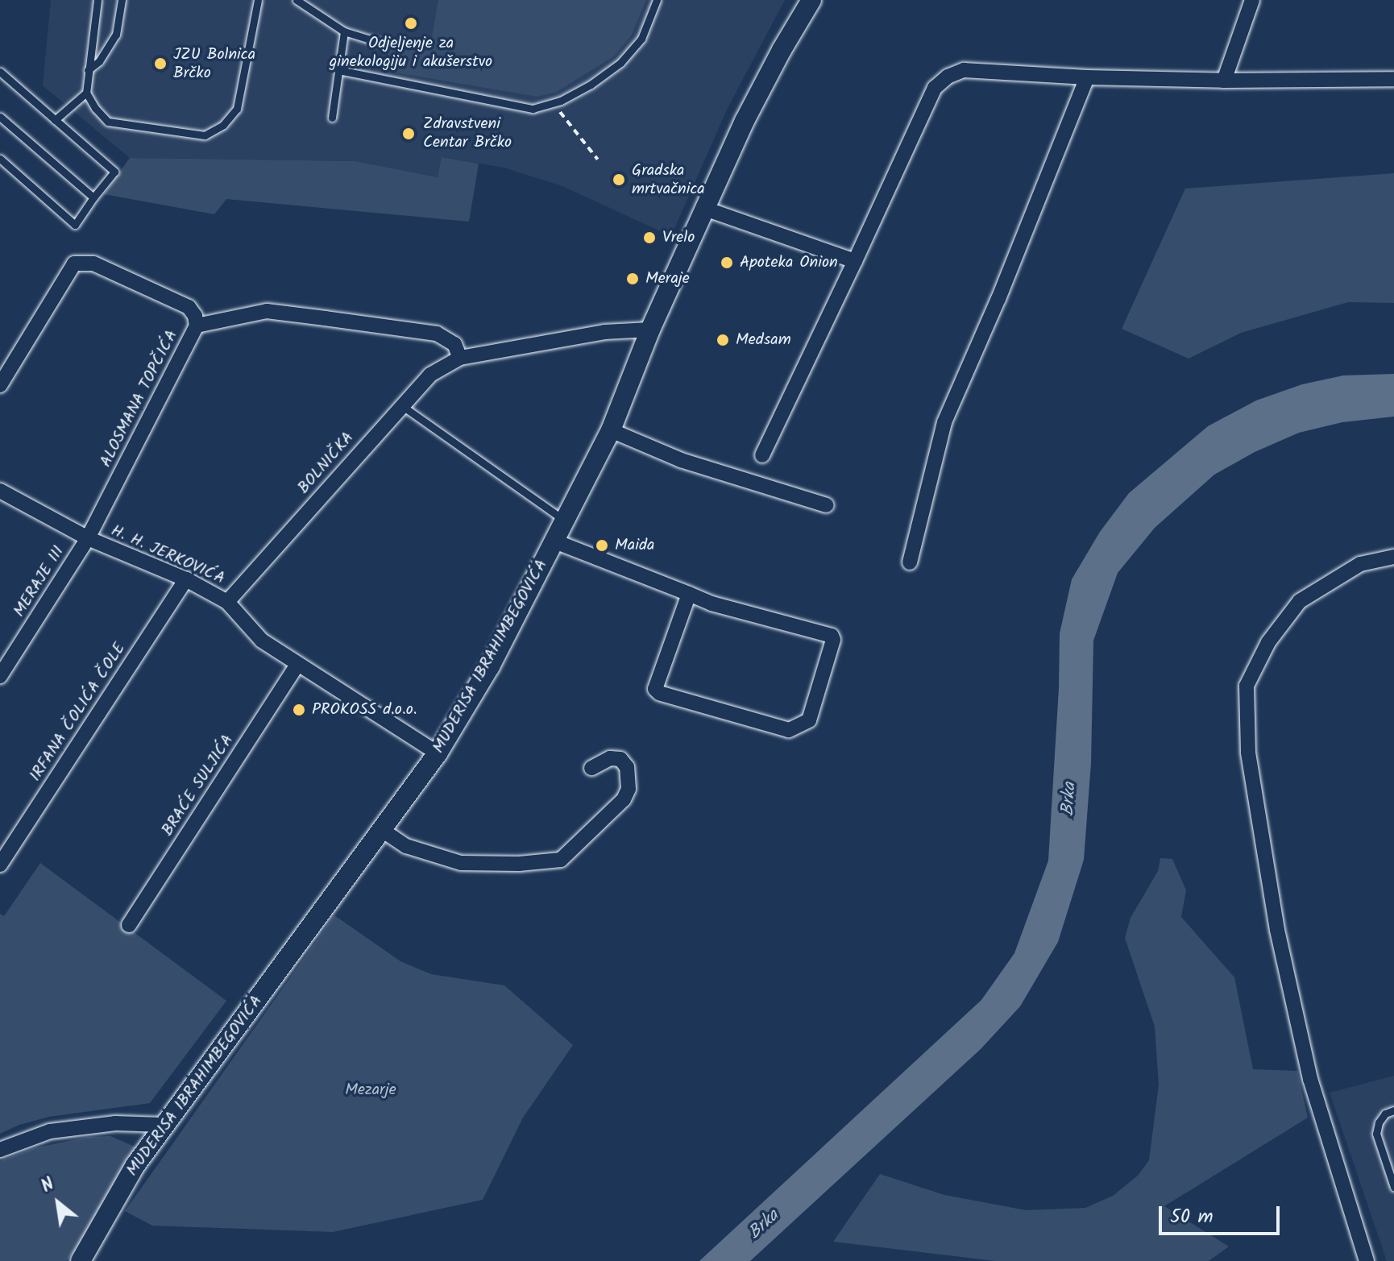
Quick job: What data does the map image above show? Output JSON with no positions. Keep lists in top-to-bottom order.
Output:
{
  "streets": {
    "main road": ["MUDERISA IBRAHIMBEGOVIĆA"],
    "street": [
      "ALOSMANA TOPČIĆA",
      "BOLNIČKA",
      "H. H. JERKOVIĆA",
      "MERAJE III",
      "IRFANA ČOLIĆA ČOLE",
      "BRAĆE SULJIĆA"
    ]
  },
  "crossings": [
    ["ALOSMANA TOPČIĆA", "H. H. JERKOVIĆA"],
    ["ALOSMANA TOPČIĆA", "MERAJE III"],
    ["BOLNIČKA", "H. H. JERKOVIĆA"],
    ["BOLNIČKA", "MUDERISA IBRAHIMBEGOVIĆA"],
    ["H. H. JERKOVIĆA", "MERAJE III"],
    ["H. H. JERKOVIĆA", "MUDERISA IBRAHIMBEGOVIĆA"],
    ["H. H. JERKOVIĆA", "IRFANA ČOLIĆA ČOLE"],
    ["H. H. JERKOVIĆA", "BRAĆE SULJIĆA"]
  ],
  "water": ["Brka"],
  "parks": ["Mezarje"],
  "places": [
    "Odjeljenje za ginekologiju i akušerstvo",
    "JZU Bolnica Brčko",
    "Zdravstveni Centar Brčko",
    "Gradska mrtvačnica",
    "Vrelo",
    "Apoteka Onion",
    "Meraje",
    "Medsam",
    "Maida",
    "PROKOSS d.o.o."
  ],
  "scale_bar": "50 m",
  "north": "top left"
}
